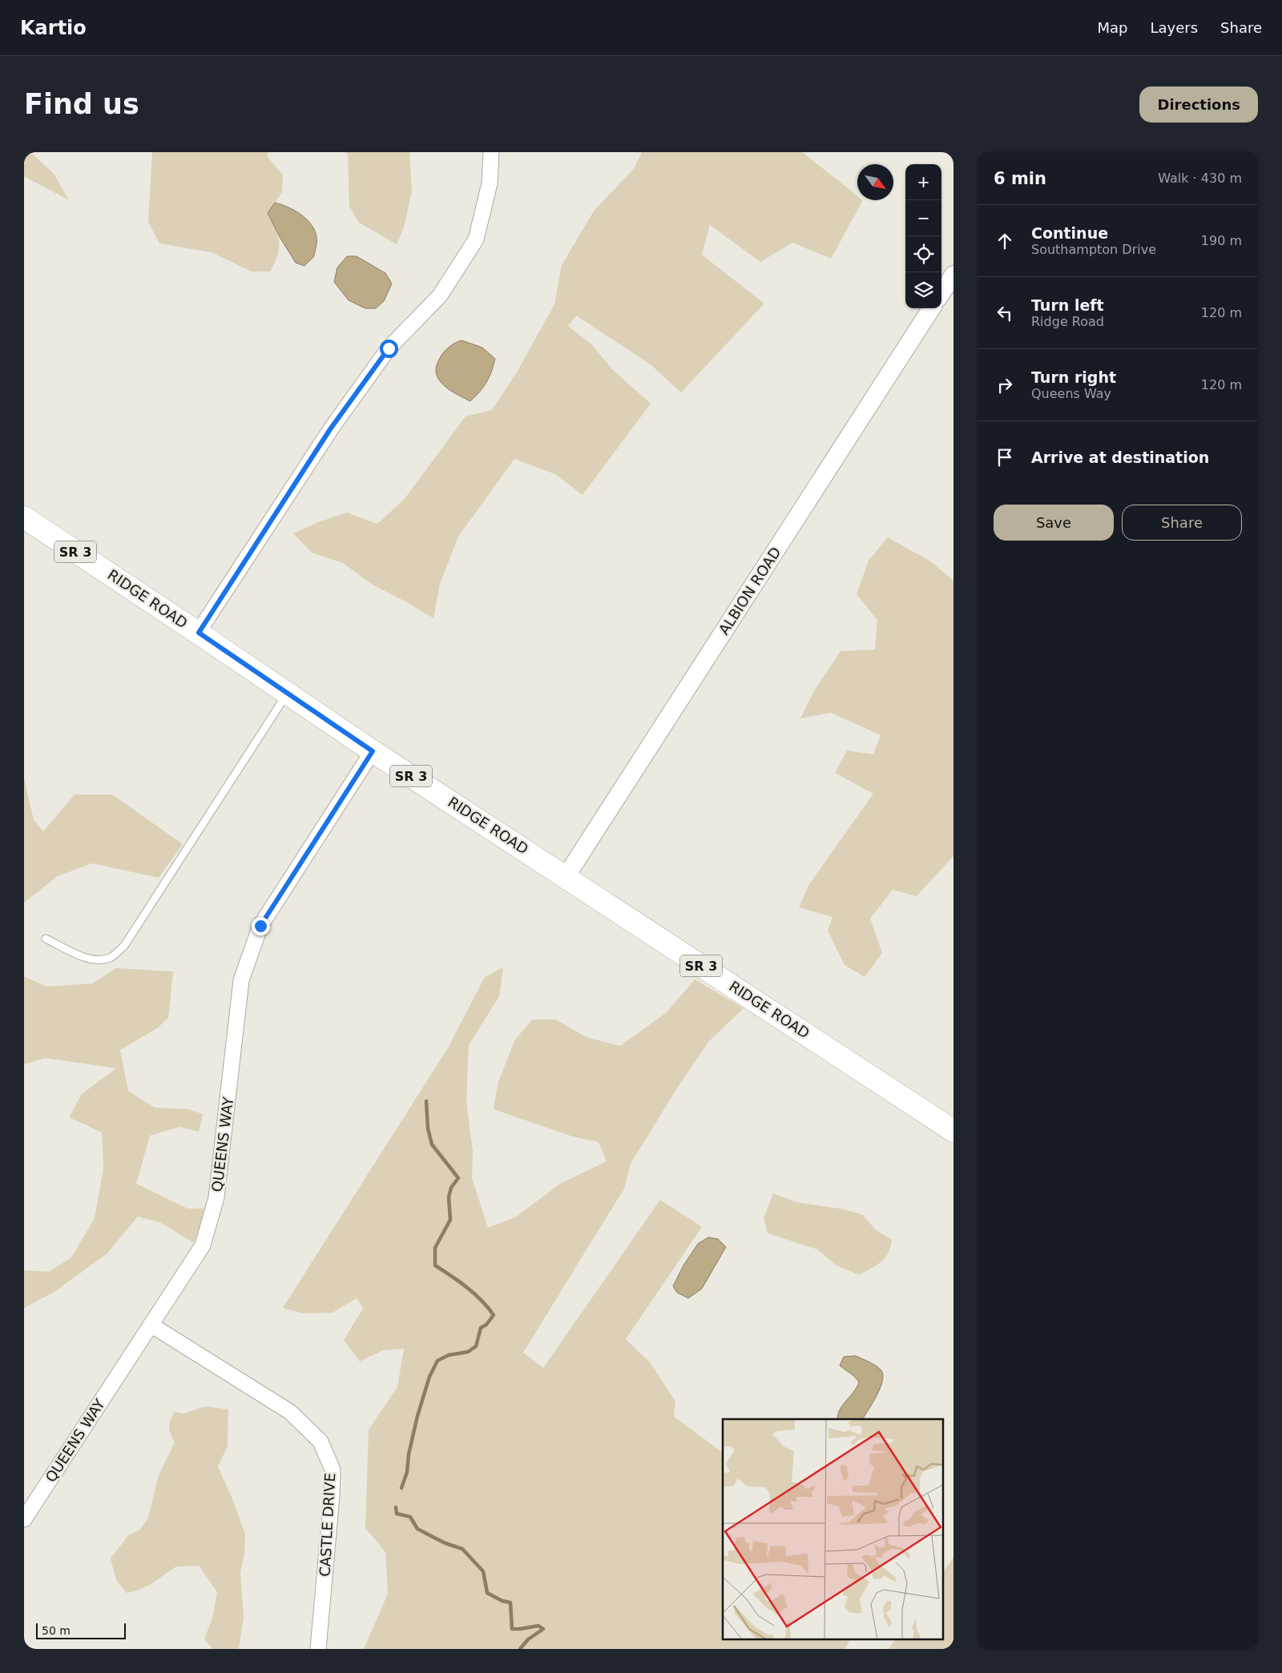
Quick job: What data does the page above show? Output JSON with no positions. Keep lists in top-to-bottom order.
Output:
{
  "streets": {
    "main road": ["SR 3", "RIDGE ROAD"],
    "street": ["ALBION ROAD", "QUEENS WAY", "CASTLE DRIVE"]
  },
  "crossings": [
    ["ALBION ROAD", "RIDGE ROAD"],
    ["RIDGE ROAD", "QUEENS WAY"],
    ["QUEENS WAY", "CASTLE DRIVE"]
  ],
  "scale_bar": "50 m",
  "north": "bottom right",
  "page": {
    "header": "Kartio",
    "nav": ["Map", "Layers", "Share"],
    "buttons": [
      "Directions",
      ["Save", "Share"]
    ],
    "title": "Find us",
    "heading": ["6 min", "Walk · 430 m"],
    "map_buttons": ["+", "−"],
    "list": [
      ["Continue", "Southampton Drive", "190 m"],
      ["Turn left", "Ridge Road", "120 m"],
      ["Turn right", "Queens Way", "120 m"],
      "Arrive at destination"
    ],
    "scale": "50 m"
  }
}
